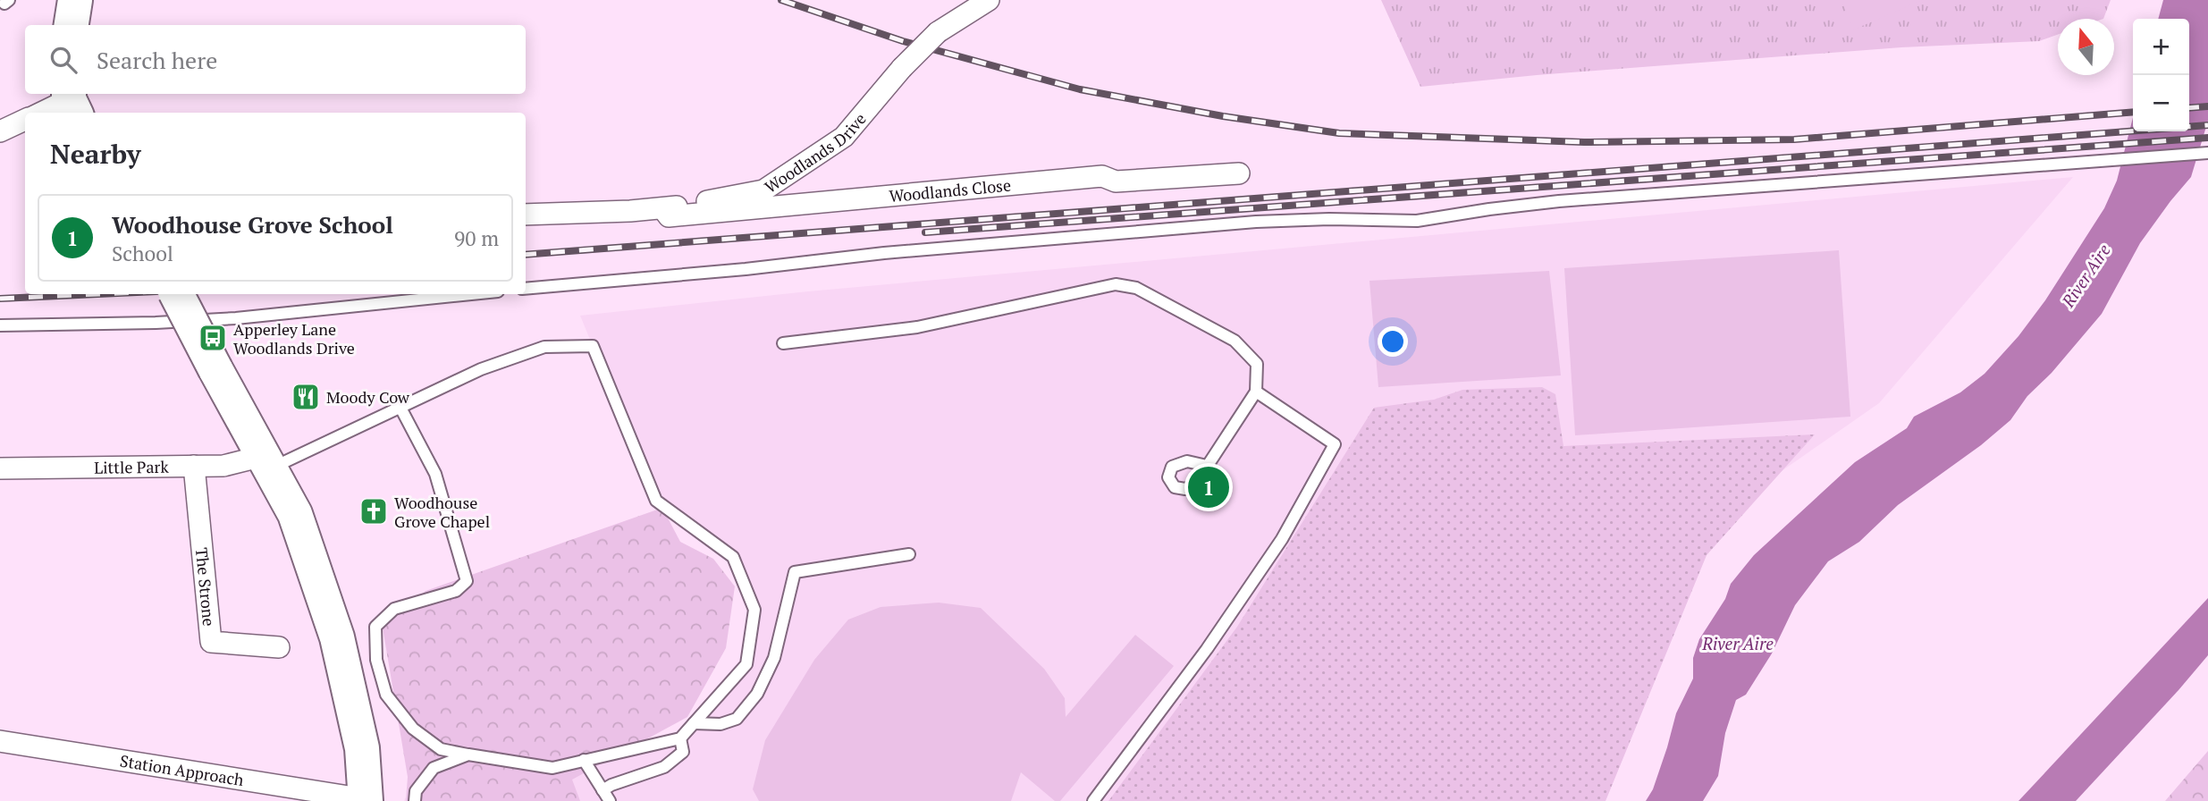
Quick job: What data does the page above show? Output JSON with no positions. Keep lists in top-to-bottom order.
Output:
{
  "streets": {
    "street": [
      "Woodlands Drive",
      "Woodlands Close",
      "Little Park",
      "The Strone",
      "Station Approach"
    ]
  },
  "crossings": [
    ["Woodlands Drive", "Woodlands Close"],
    ["Little Park", "The Strone"]
  ],
  "water": ["River Aire"],
  "places": {
    "bus stop": ["Apperley Lane Woodlands Drive"],
    "restaurant": ["Moody Cow"],
    "church": ["Woodhouse Grove Chapel"]
  },
  "north": "top",
  "page": {
    "map_buttons": ["+", "−"],
    "search": "Search here",
    "heading": "Nearby",
    "list": [
      {
        "mark": "1",
        "name": "Woodhouse Grove School",
        "note": "School",
        "value": "90 m"
      }
    ],
    "pins": "1"
  }
}
